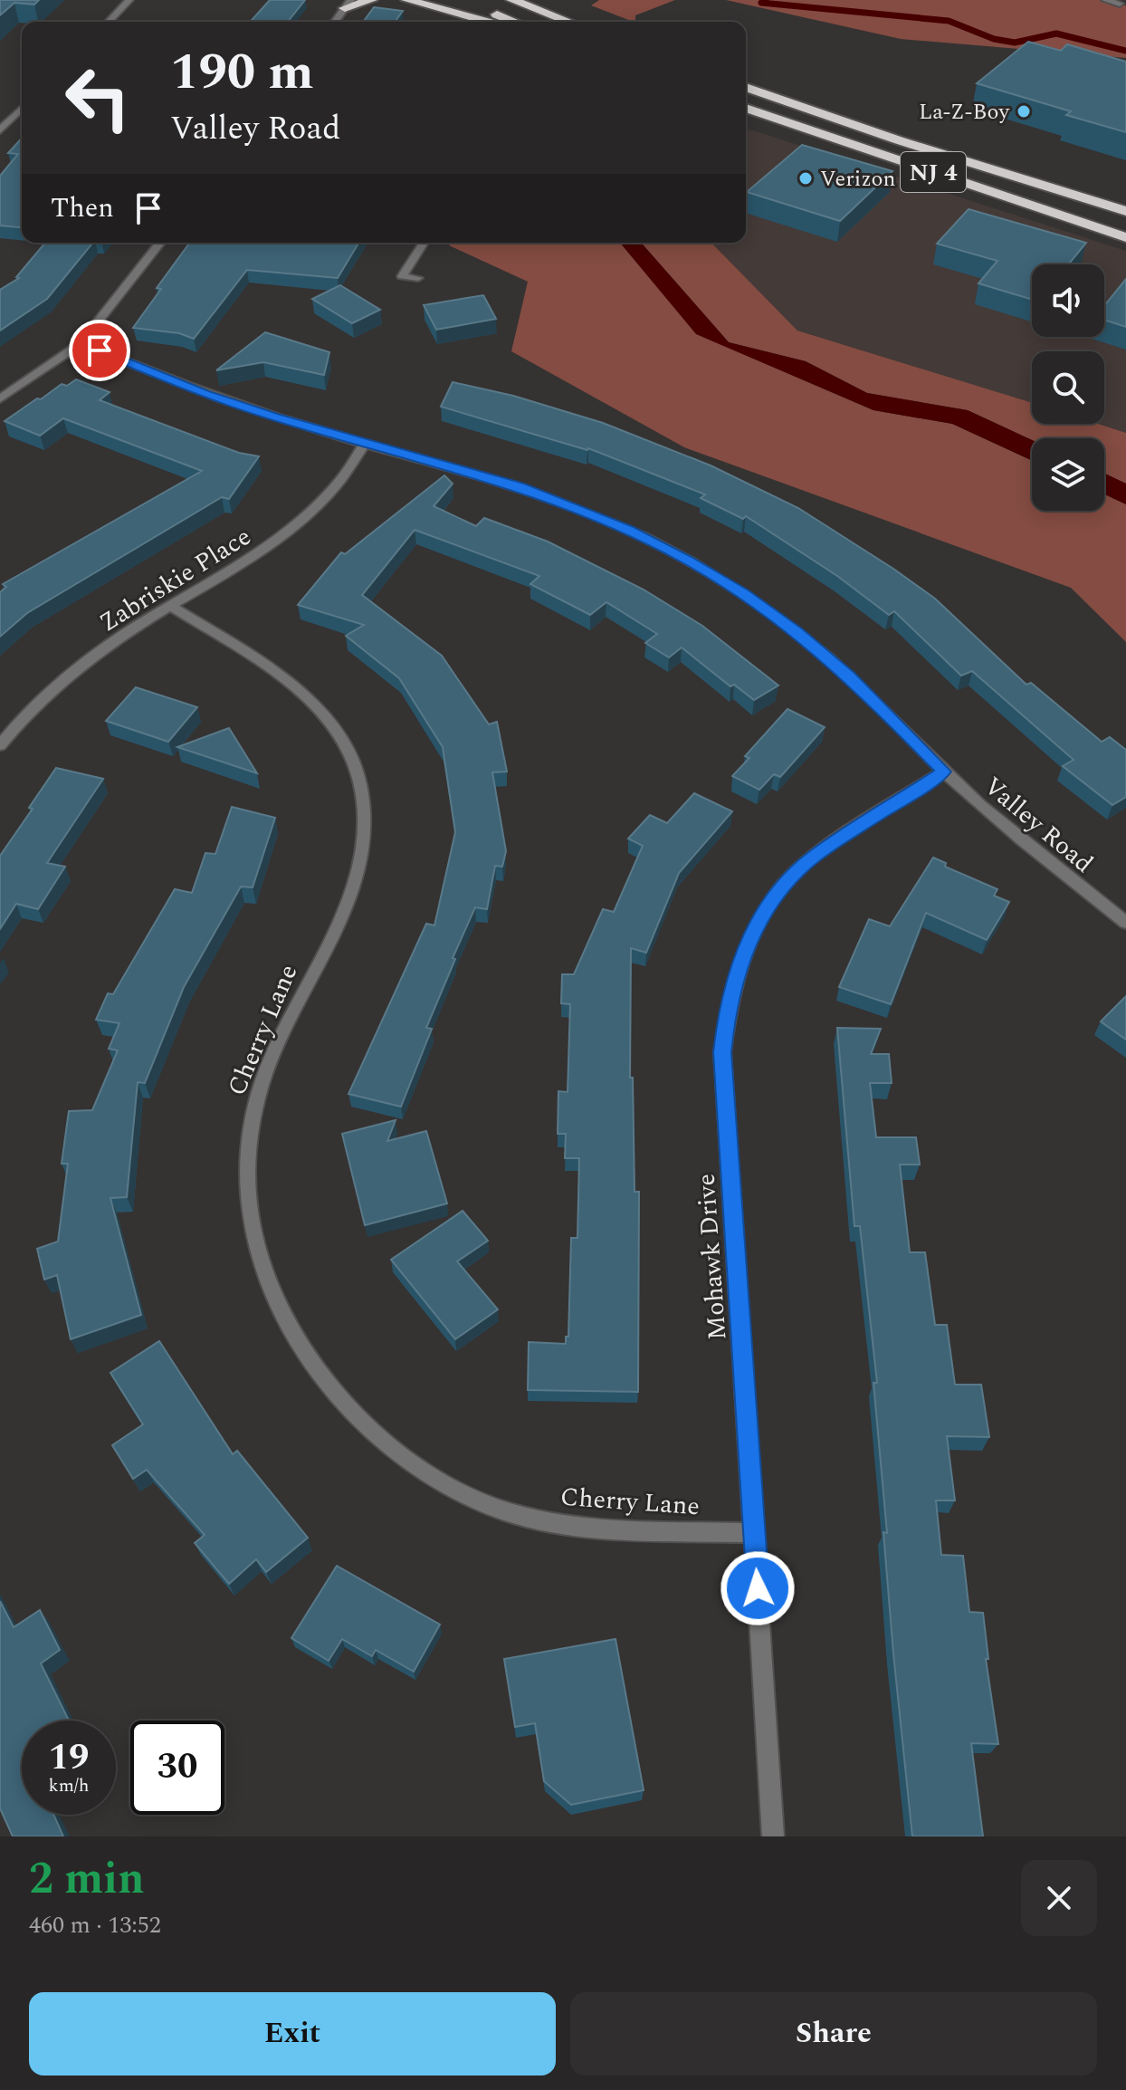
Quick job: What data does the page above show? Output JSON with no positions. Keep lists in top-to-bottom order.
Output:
{
  "streets": {
    "highway": ["NJ 4"],
    "street": [
      "Zabriskie Place",
      "Valley Road",
      "Cherry Lane",
      "Mohawk Drive"
    ]
  },
  "crossings": [
    ["Zabriskie Place", "Valley Road"],
    ["Zabriskie Place", "Cherry Lane"],
    ["Valley Road", "Mohawk Drive"],
    ["Cherry Lane", "Mohawk Drive"]
  ],
  "places": ["La-Z-Boy", "Verizon"],
  "page": {
    "turn": ["190 m", "Valley Road"],
    "then": "Then",
    "speed": "19 km/h",
    "limit": "30",
    "heading": ["2 min", "460 m · 13:52"],
    "buttons": ["Exit", "Share"]
  }
}
